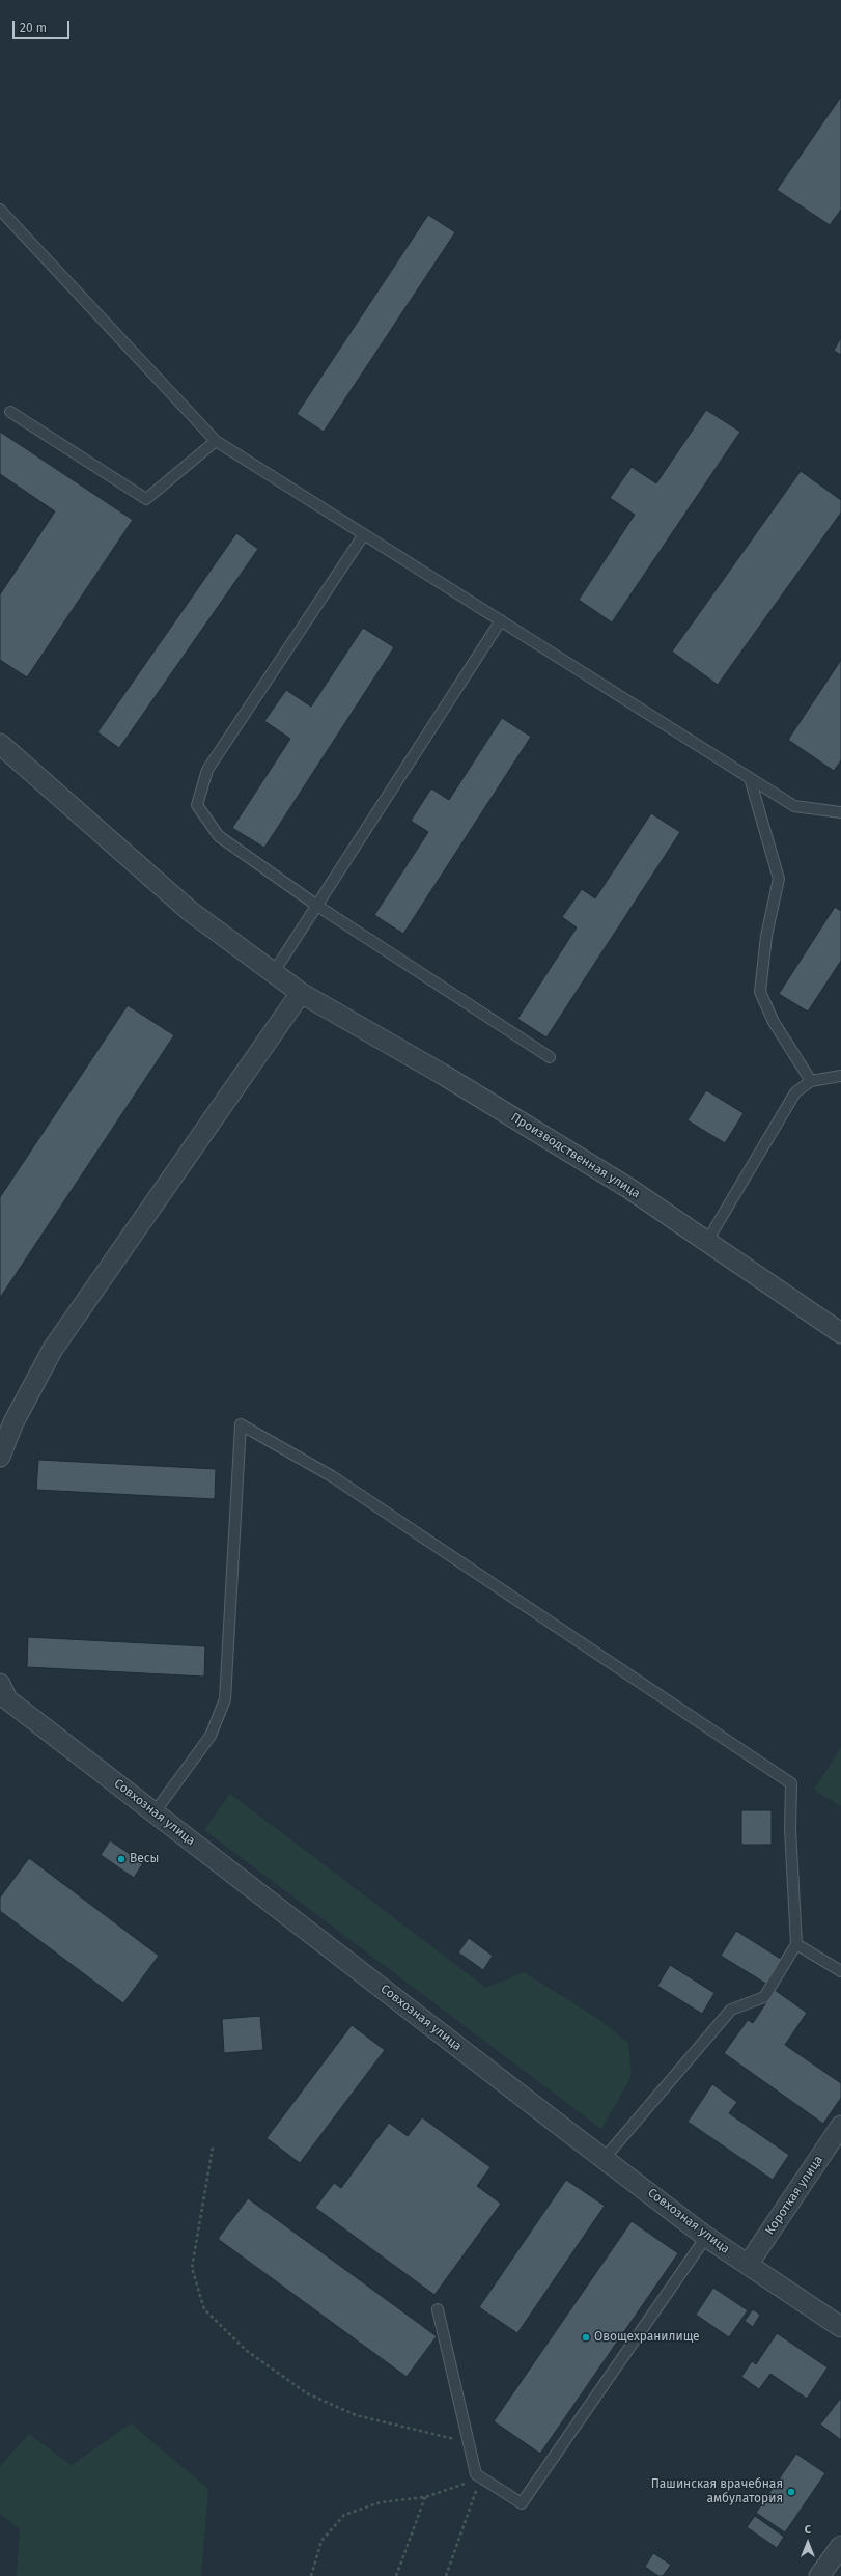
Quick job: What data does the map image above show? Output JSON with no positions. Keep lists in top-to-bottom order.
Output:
{
  "streets": {
    "street": ["Производственная улица", "Совхозная улица", "Короткая улица"]
  },
  "crossings": [
    ["Совхозная улица", "Короткая улица"]
  ],
  "places": ["Весы", "Овощехранилище", "Пашинская врачебная амбулатория"],
  "scale_bar": "20 m",
  "north": "top"
}
